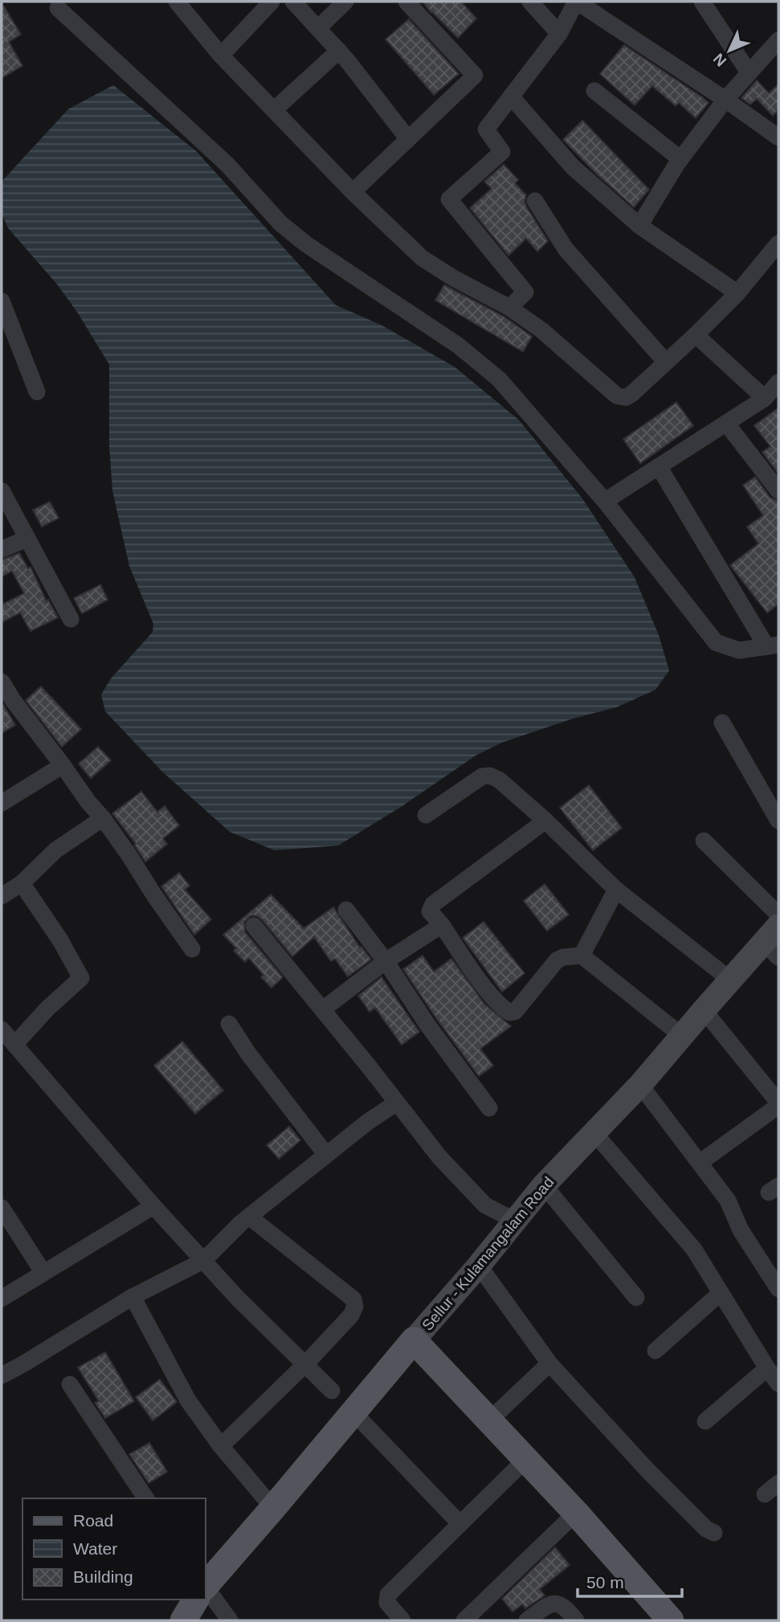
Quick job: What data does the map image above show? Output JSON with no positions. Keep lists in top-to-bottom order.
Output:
{
  "streets": {
    "main road": ["Sellur - Kulamangalam Road"]
  },
  "legend": ["Road", "Water", "Building"],
  "scale_bar": "50 m",
  "north": "bottom left"
}
